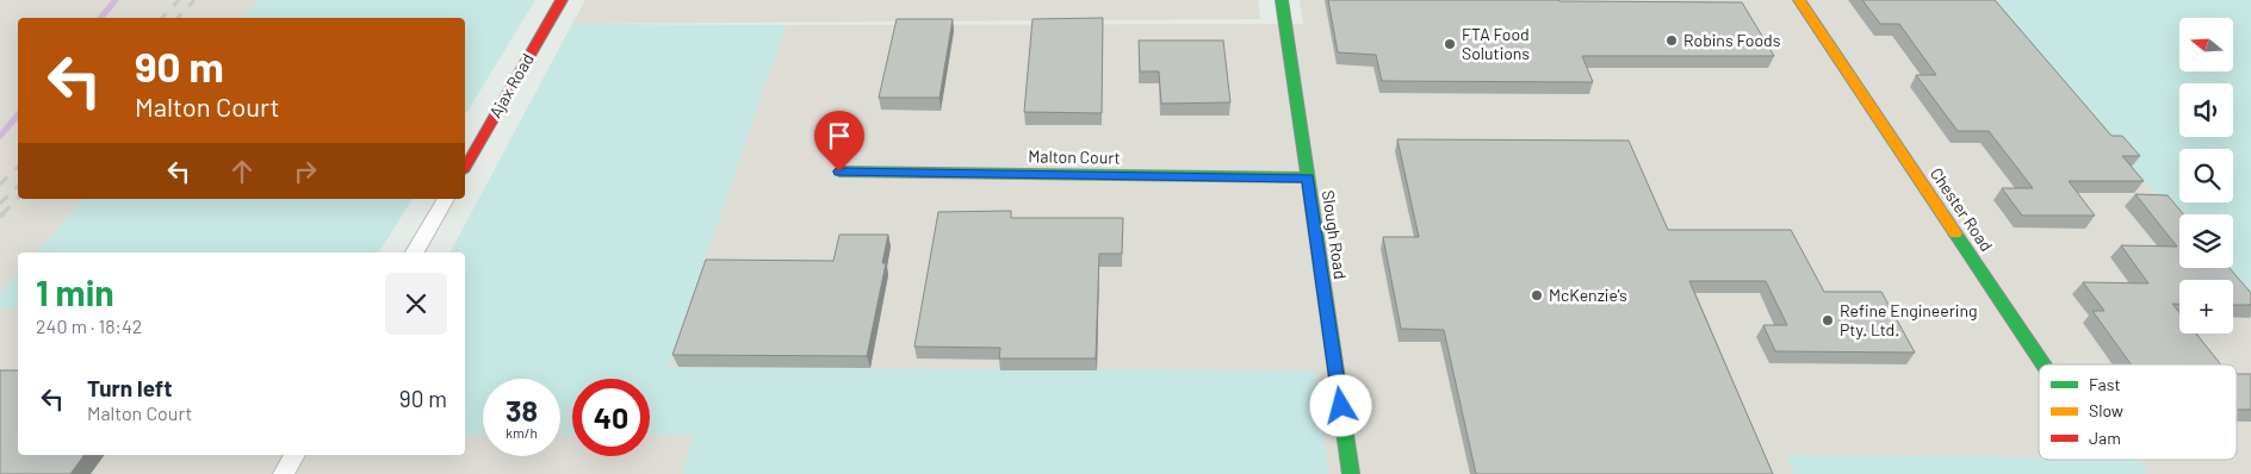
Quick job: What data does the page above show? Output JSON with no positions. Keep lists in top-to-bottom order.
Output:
{
  "streets": {
    "street": [
      "Ajax Road",
      "Malton Court",
      "Chester Road",
      "Slough Road"
    ]
  },
  "crossings": [
    ["Malton Court", "Slough Road"]
  ],
  "places": [
    "Robins Foods",
    "FTA Food Solutions",
    "McKenzie's",
    "Refine Engineering Pty. Ltd."
  ],
  "legend": ["Fast", "Slow", "Jam"],
  "north": "left",
  "page": {
    "map_buttons": "+",
    "turn": ["90 m", "Malton Court"],
    "heading": ["1 min", "240 m · 18:42"],
    "list": [
      {
        "name": "Turn left",
        "note": "Malton Court",
        "value": "90 m"
      }
    ],
    "speed": "38 km/h",
    "limit": "40"
  }
}
